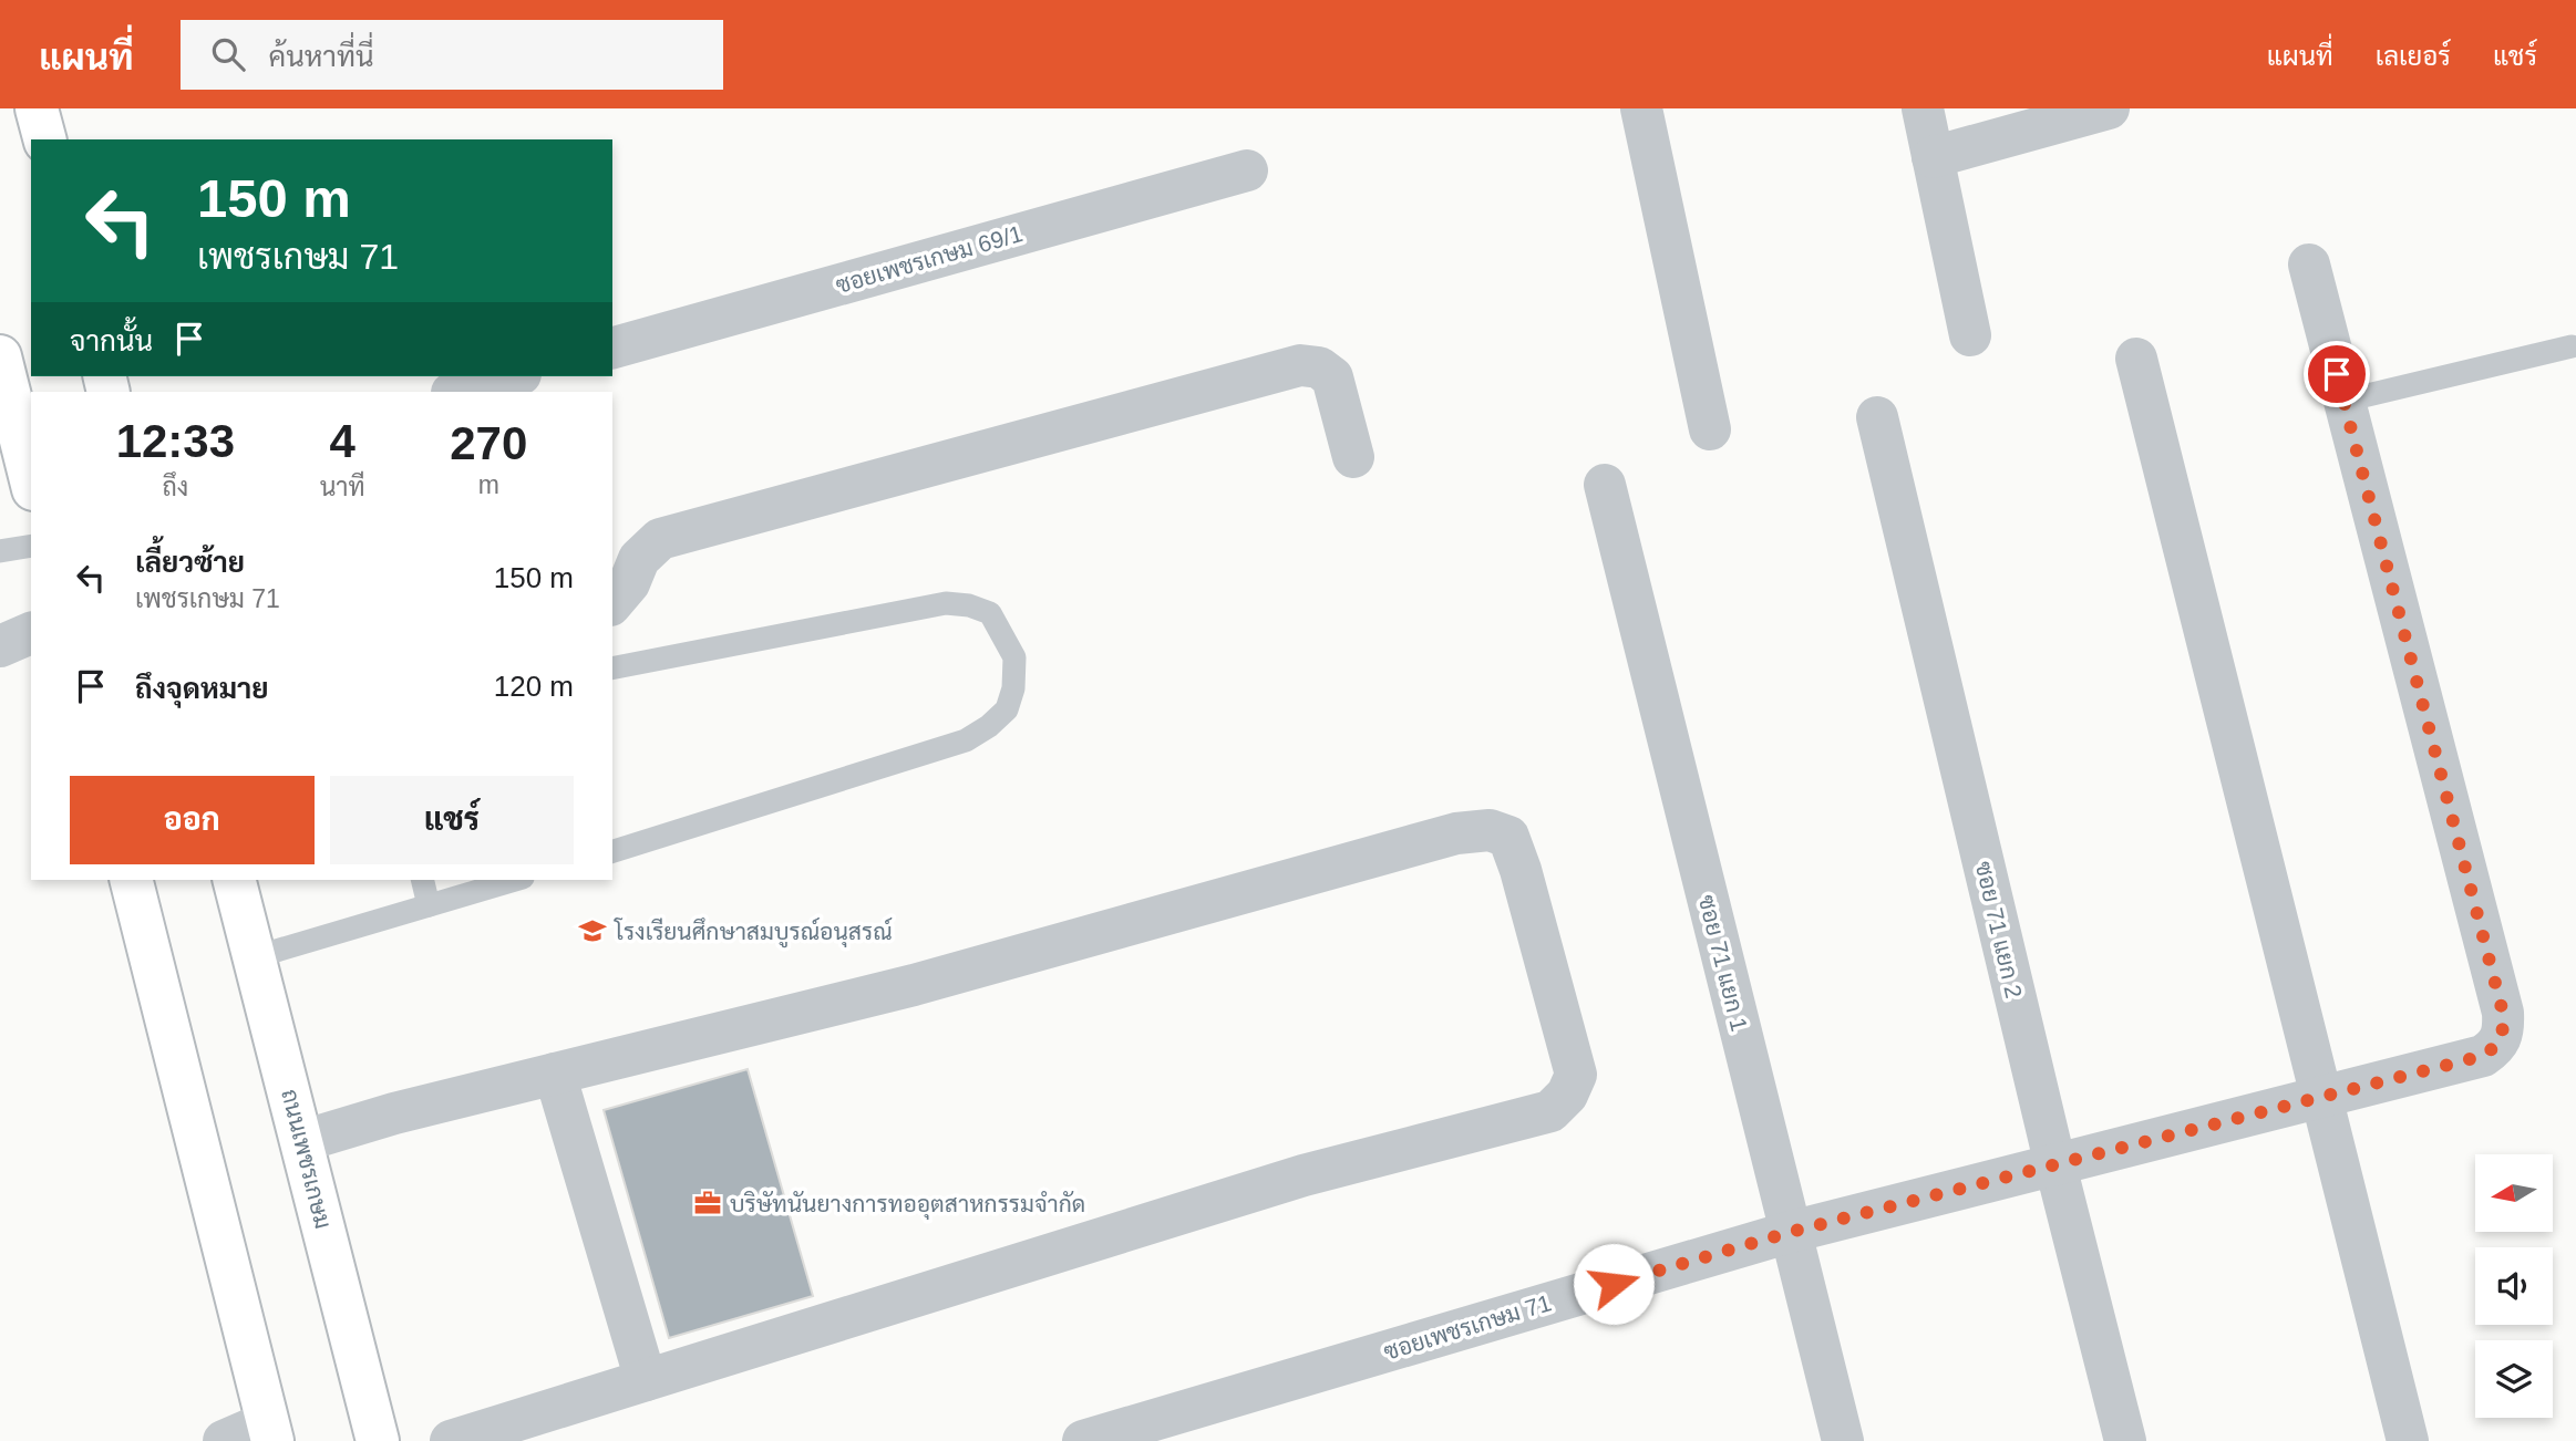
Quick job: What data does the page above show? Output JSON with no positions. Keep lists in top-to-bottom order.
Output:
{
  "streets": {
    "main road": ["ถนนเพชรเกษม"],
    "street": [
      "ซอยเพชรเกษม 69/1",
      "ซอย 71 แยก 2",
      "ซอย 71 แยก 1",
      "ซอยเพชรเกษม 71"
    ]
  },
  "crossings": [
    ["ซอย 71 แยก 2", "ซอยเพชรเกษม 71"],
    ["ซอย 71 แยก 1", "ซอยเพชรเกษม 71"]
  ],
  "places": {
    "school or university": ["โรงเรียนศึกษาสมบูรณ์อนุสรณ์"],
    "office": ["บริษัทนันยางการทออุตสาหกรรมจำกัด"]
  },
  "north": "left",
  "page": {
    "header": "แผนที่",
    "search": "ค้นหาที่นี่",
    "nav": ["แผนที่", "เลเยอร์", "แชร์"],
    "turn": ["150 m", "เพชรเกษม 71"],
    "then": "จากนั้น",
    "eta": [
      "12:33",
      "ถึง",
      "4",
      "นาที",
      "270",
      "m"
    ],
    "list": [
      {
        "name": "เลี้ยวซ้าย",
        "note": "เพชรเกษม 71",
        "value": "150 m"
      },
      {
        "name": "ถึงจุดหมาย",
        "value": "120 m"
      }
    ],
    "buttons": ["ออก", "แชร์"]
  }
}
